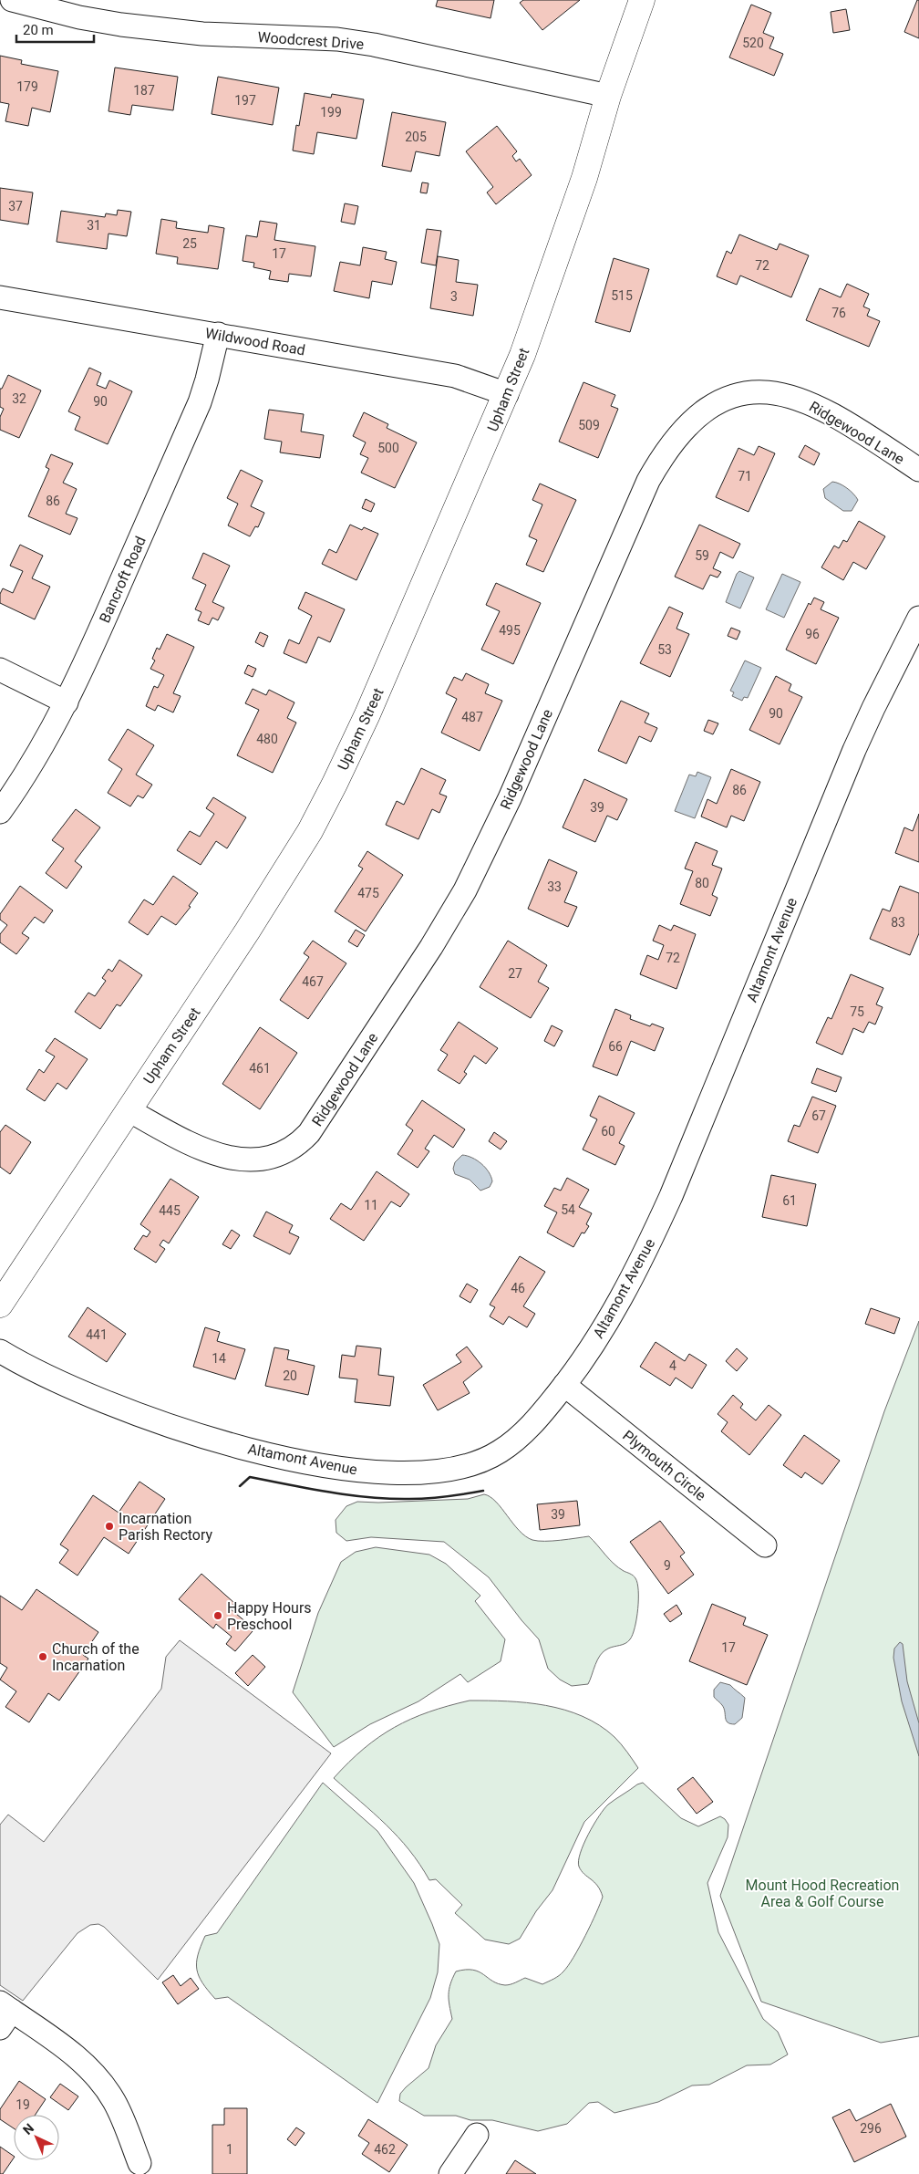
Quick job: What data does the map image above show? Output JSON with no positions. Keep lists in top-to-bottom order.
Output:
{
  "streets": {
    "main road": ["Upham Street"],
    "street": [
      "Woodcrest Drive",
      "Wildwood Road",
      "Ridgewood Lane",
      "Bancroft Road",
      "Altamont Avenue",
      "Plymouth Circle"
    ]
  },
  "crossings": [
    ["Woodcrest Drive", "Upham Street"],
    ["Wildwood Road", "Upham Street"],
    ["Wildwood Road", "Bancroft Road"],
    ["Upham Street", "Ridgewood Lane"],
    ["Altamont Avenue", "Plymouth Circle"]
  ],
  "parks": ["Mount Hood Recreation Area & Golf Course"],
  "places": ["Incarnation Parish Rectory", "Happy Hours Preschool", "Church of the Incarnation"],
  "house_numbers": [
    "520",
    "179",
    "187",
    "197",
    "199",
    "205",
    "37",
    "31",
    "25",
    "17",
    "72",
    "515",
    "3",
    "76",
    "32",
    "90",
    "509",
    "500",
    "71",
    "86",
    "59",
    "495",
    "96",
    "53",
    "90",
    "487",
    "480",
    "86",
    "39",
    "80",
    "33",
    "475",
    "83",
    "72",
    "27",
    "467",
    "75",
    "66",
    "461",
    "67",
    "60",
    "61",
    "11",
    "54",
    "445",
    "46",
    "441",
    "14",
    "4",
    "20",
    "39",
    "9",
    "17",
    "19",
    "296",
    "1",
    "462"
  ],
  "scale_bar": "20 m",
  "north": "top left"
}
